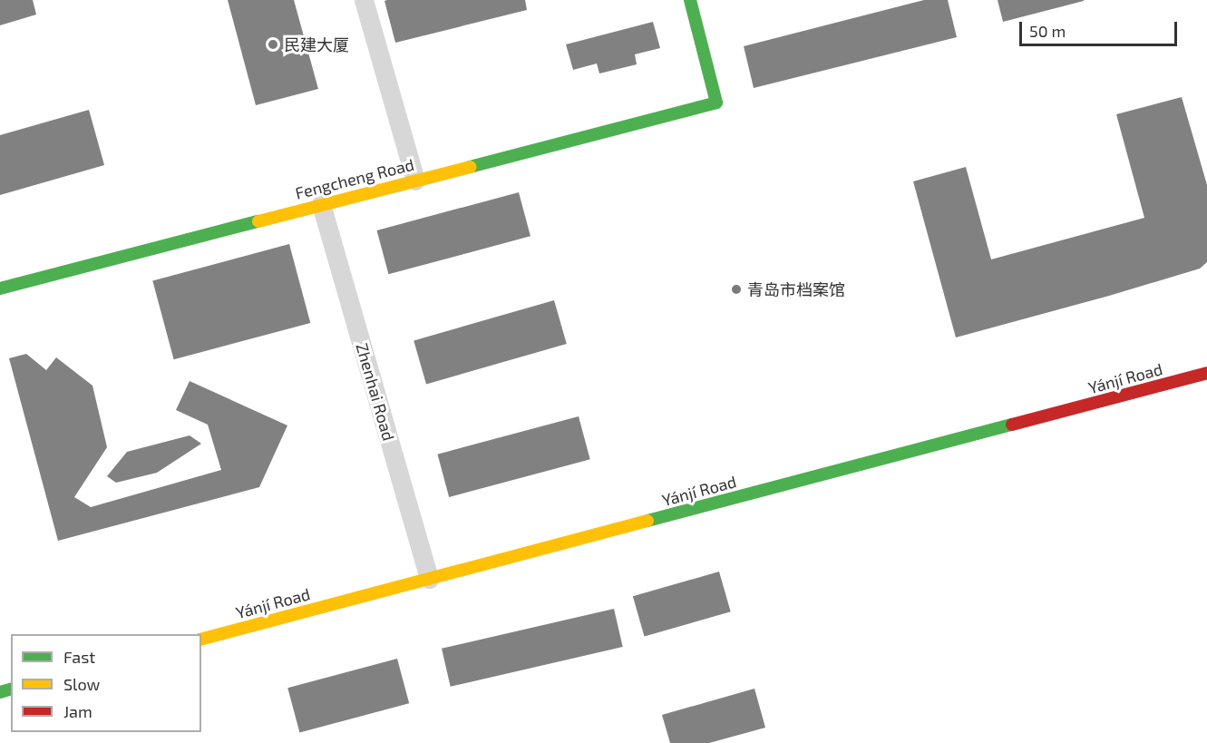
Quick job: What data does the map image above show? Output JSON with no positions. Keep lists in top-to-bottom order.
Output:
{
  "streets": {
    "main road": ["Fengcheng Road", "Yánjí Road"],
    "street": ["Zhenhai Road"]
  },
  "crossings": [
    ["Fengcheng Road", "Zhenhai Road"],
    ["Yánjí Road", "Zhenhai Road"]
  ],
  "places": ["民建大厦", "青岛市档案馆"],
  "legend": ["Fast", "Slow", "Jam"],
  "scale_bar": "50 m"
}
